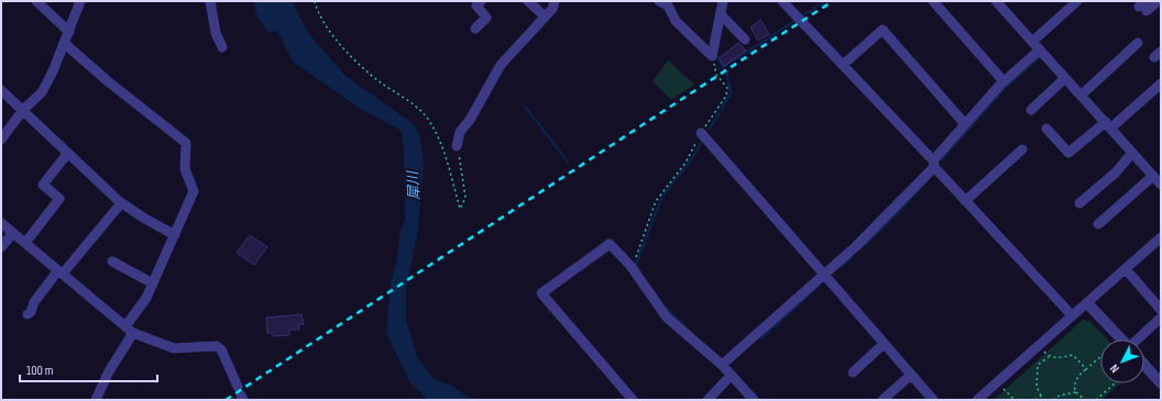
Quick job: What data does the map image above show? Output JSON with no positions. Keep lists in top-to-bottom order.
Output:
{
  "water": ["犀川"],
  "scale_bar": "100 m",
  "north": "bottom left"
}
